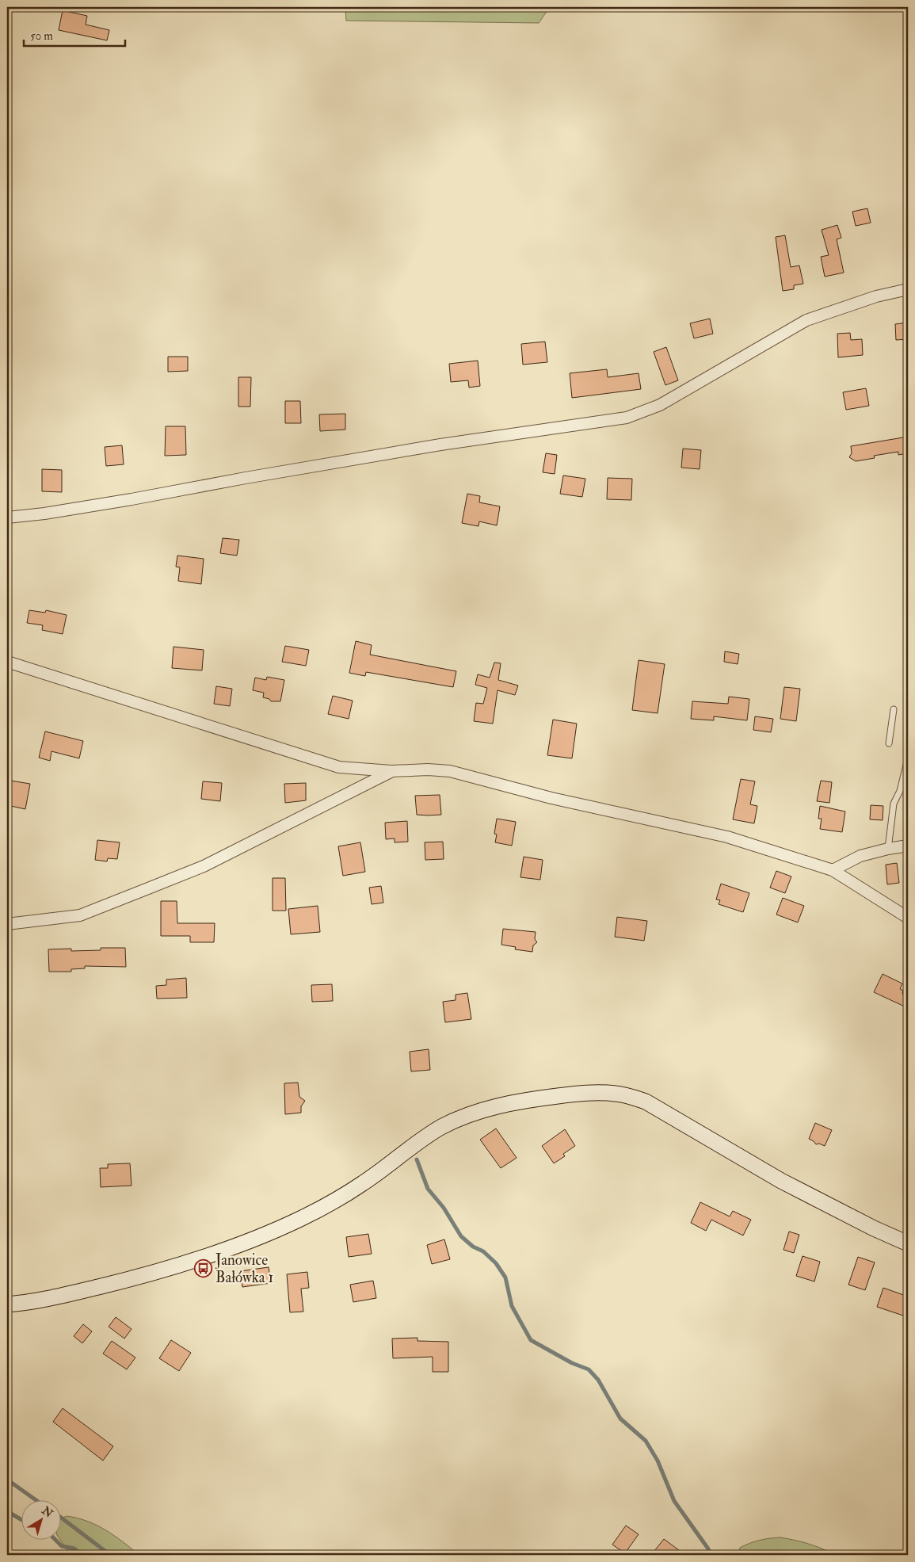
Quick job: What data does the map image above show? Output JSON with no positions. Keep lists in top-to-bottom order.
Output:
{
  "places": {
    "bus stop": ["Janowice Bałówka 1"]
  },
  "scale_bar": "50 m",
  "north": "top right"
}
